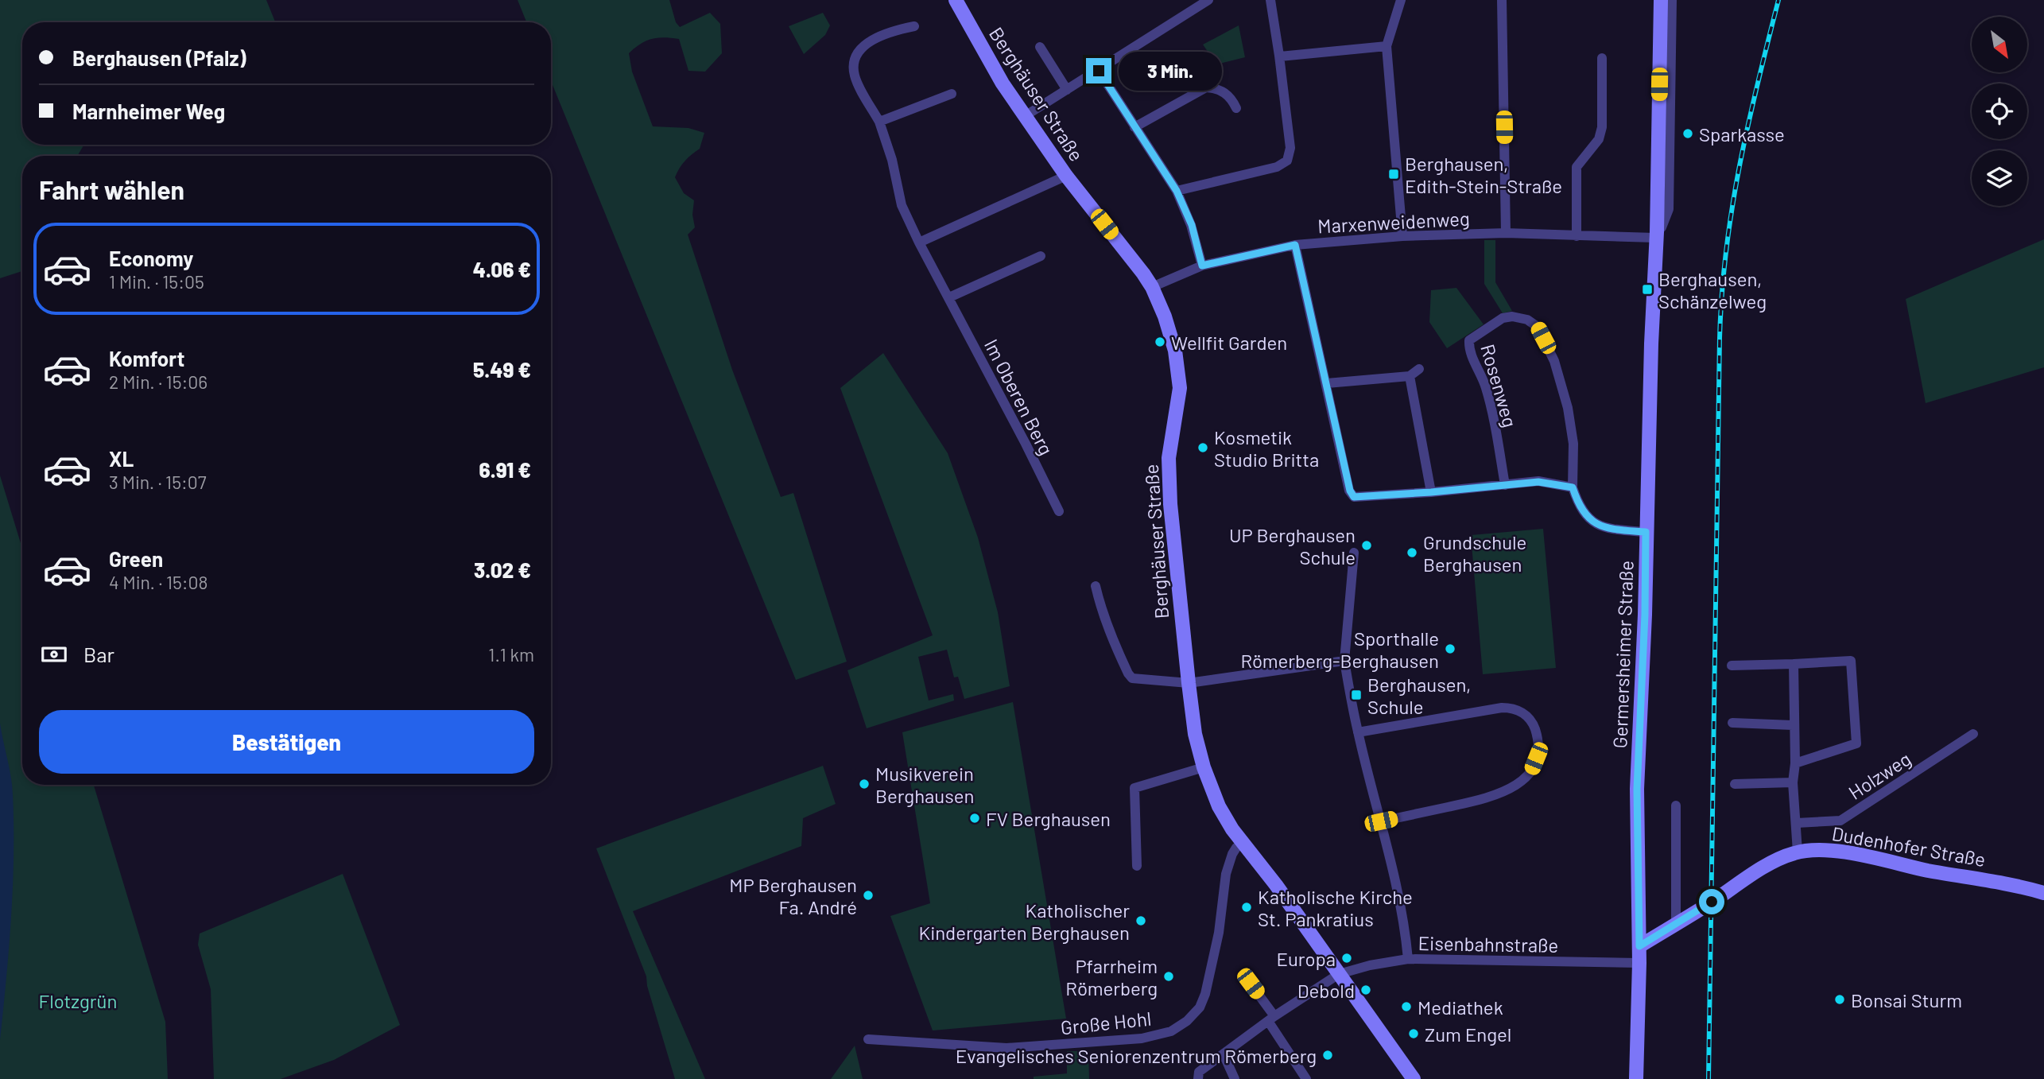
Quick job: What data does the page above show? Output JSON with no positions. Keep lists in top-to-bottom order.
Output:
{
  "streets": {
    "street": [
      "Berghäuser Straße",
      "Marxenweidenweg",
      "Rosenweg",
      "Im Oberen Berg",
      "Germersheimer Straße",
      "Holzweg",
      "Dudenhofer Straße",
      "Eisenbahnstraße",
      "Große Hohl"
    ]
  },
  "crossings": [
    ["Berghäuser Straße", "Marxenweidenweg"],
    ["Berghäuser Straße", "Eisenbahnstraße"],
    ["Berghäuser Straße", "Große Hohl"],
    ["Marxenweidenweg", "Germersheimer Straße"],
    ["Germersheimer Straße", "Dudenhofer Straße"],
    ["Germersheimer Straße", "Eisenbahnstraße"]
  ],
  "parks": ["Flotzgrün"],
  "places": {
    "other": [
      "Sparkasse",
      "Wellfit Garden",
      "Kosmetik Studio Britta",
      "UP Berghausen Schule",
      "Grundschule Berghausen",
      "Sporthalle Römerberg-Berghausen",
      "Musikverein Berghausen",
      "FV Berghausen",
      "MP Berghausen Fa. André",
      "Katholische Kirche St. Pankratius",
      "Katholischer Kindergarten Berghausen",
      "Europa",
      "Pfarrheim Römerberg",
      "Debold",
      "Bonsai Sturm",
      "Mediathek",
      "Zum Engel",
      "Evangelisches Seniorenzentrum Römerberg"
    ],
    "transit": ["Berghausen, Edith-Stein-Straße", "Berghausen, Schänzelweg", "Berghausen, Schule"]
  },
  "north": "bottom right",
  "page": {
    "banner": ["Berghausen (Pfalz)", "Marnheimer Weg"],
    "bubble": "3 Min.",
    "heading": "Fahrt wählen",
    "list": [
      {
        "name": "Economy",
        "note": "1 Min. · 15:05",
        "value": "4.06 €"
      },
      {
        "name": "Komfort",
        "note": "2 Min. · 15:06",
        "value": "5.49 €"
      },
      {
        "name": "XL",
        "note": "3 Min. · 15:07",
        "value": "6.91 €"
      },
      {
        "name": "Green",
        "note": "4 Min. · 15:08",
        "value": "3.02 €"
      }
    ],
    "pay": ["Bar", "1.1 km"],
    "buttons": "Bestätigen"
  }
}
